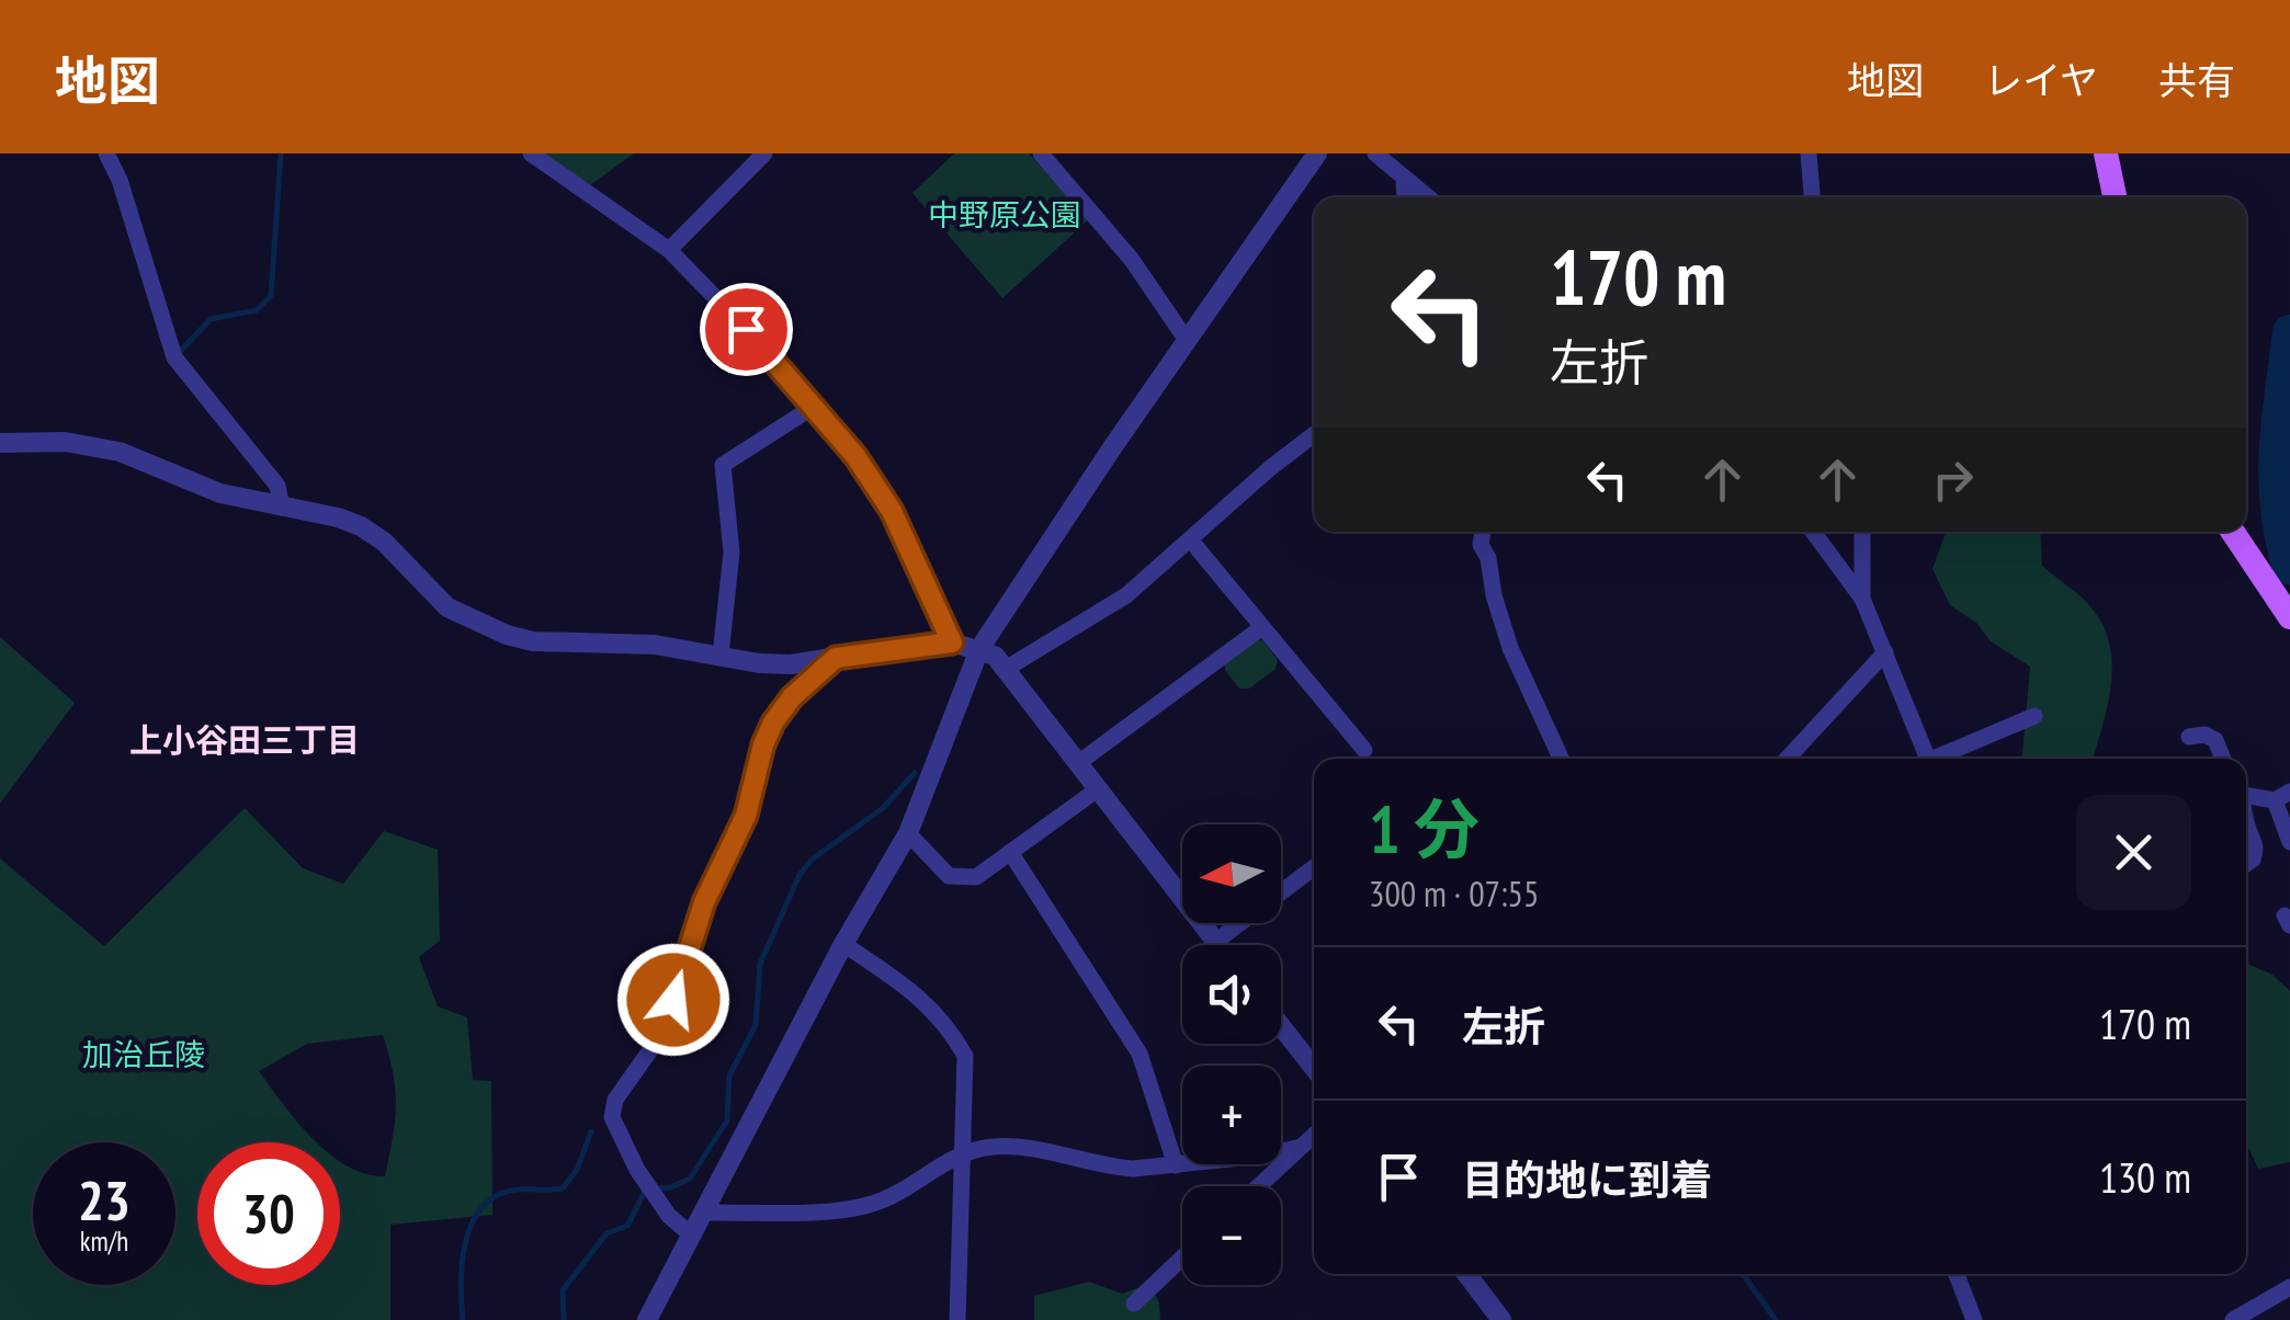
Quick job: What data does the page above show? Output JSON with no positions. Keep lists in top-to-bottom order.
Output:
{
  "districts": ["上小谷田三丁目"],
  "parks": ["中野原公園", "加治丘陵"],
  "north": "left",
  "page": {
    "header": "地図",
    "nav": ["地図", "レイヤ", "共有"],
    "turn": ["170 m", "左折"],
    "heading": ["1 分", "300 m · 07:55"],
    "map_buttons": ["+", "−"],
    "list": [
      {
        "name": "左折",
        "value": "170 m"
      },
      {
        "name": "目的地に到着",
        "value": "130 m"
      }
    ],
    "speed": "23 km/h",
    "limit": "30"
  }
}
